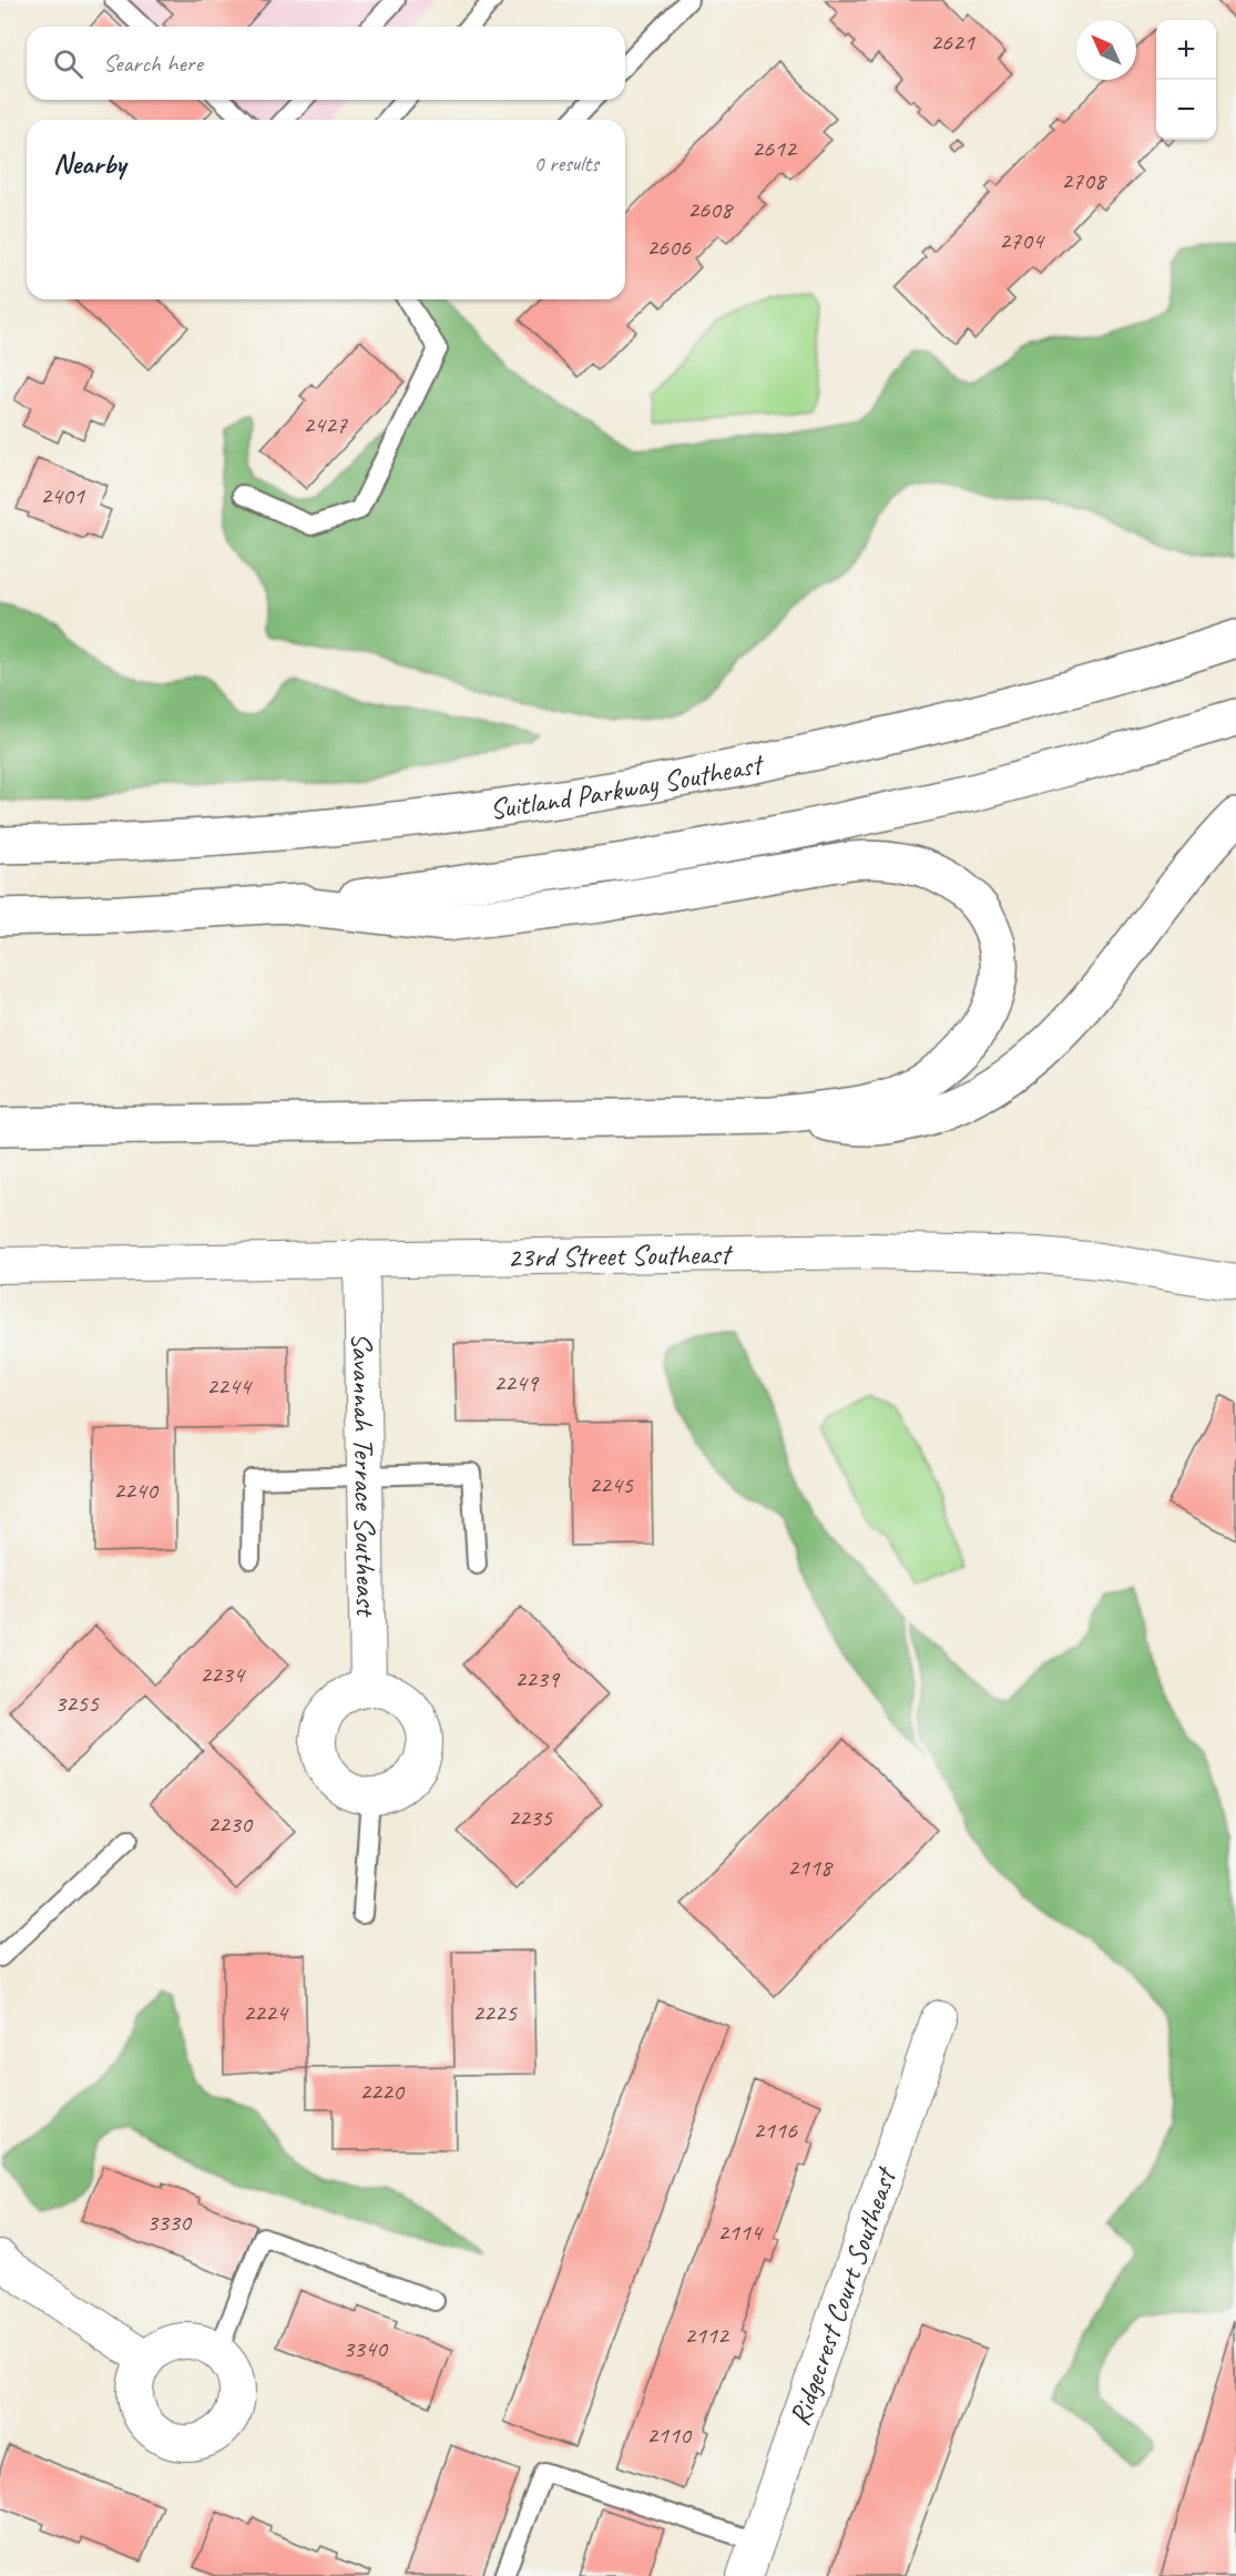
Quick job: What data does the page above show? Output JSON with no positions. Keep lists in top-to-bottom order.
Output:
{
  "streets": {
    "highway": ["Suitland Parkway Southeast"],
    "street": ["23rd Street Southeast", "Savannah Terrace Southeast", "Ridgecrest Court Southeast"]
  },
  "crossings": [
    ["23rd Street Southeast", "Savannah Terrace Southeast"]
  ],
  "house_numbers": [
    "2621",
    "2612",
    "2708",
    "2608",
    "2704",
    "2606",
    "2427",
    "2401",
    "2249",
    "2244",
    "2245",
    "2240",
    "2234",
    "2239",
    "3255",
    "2235",
    "2230",
    "2118",
    "2224",
    "2225",
    "2220",
    "2116",
    "3330",
    "2114",
    "2112",
    "3340",
    "2110"
  ],
  "north": "top left",
  "page": {
    "map_buttons": ["+", "−"],
    "search": "Search here",
    "heading": ["Nearby", "0 results"]
  }
}
